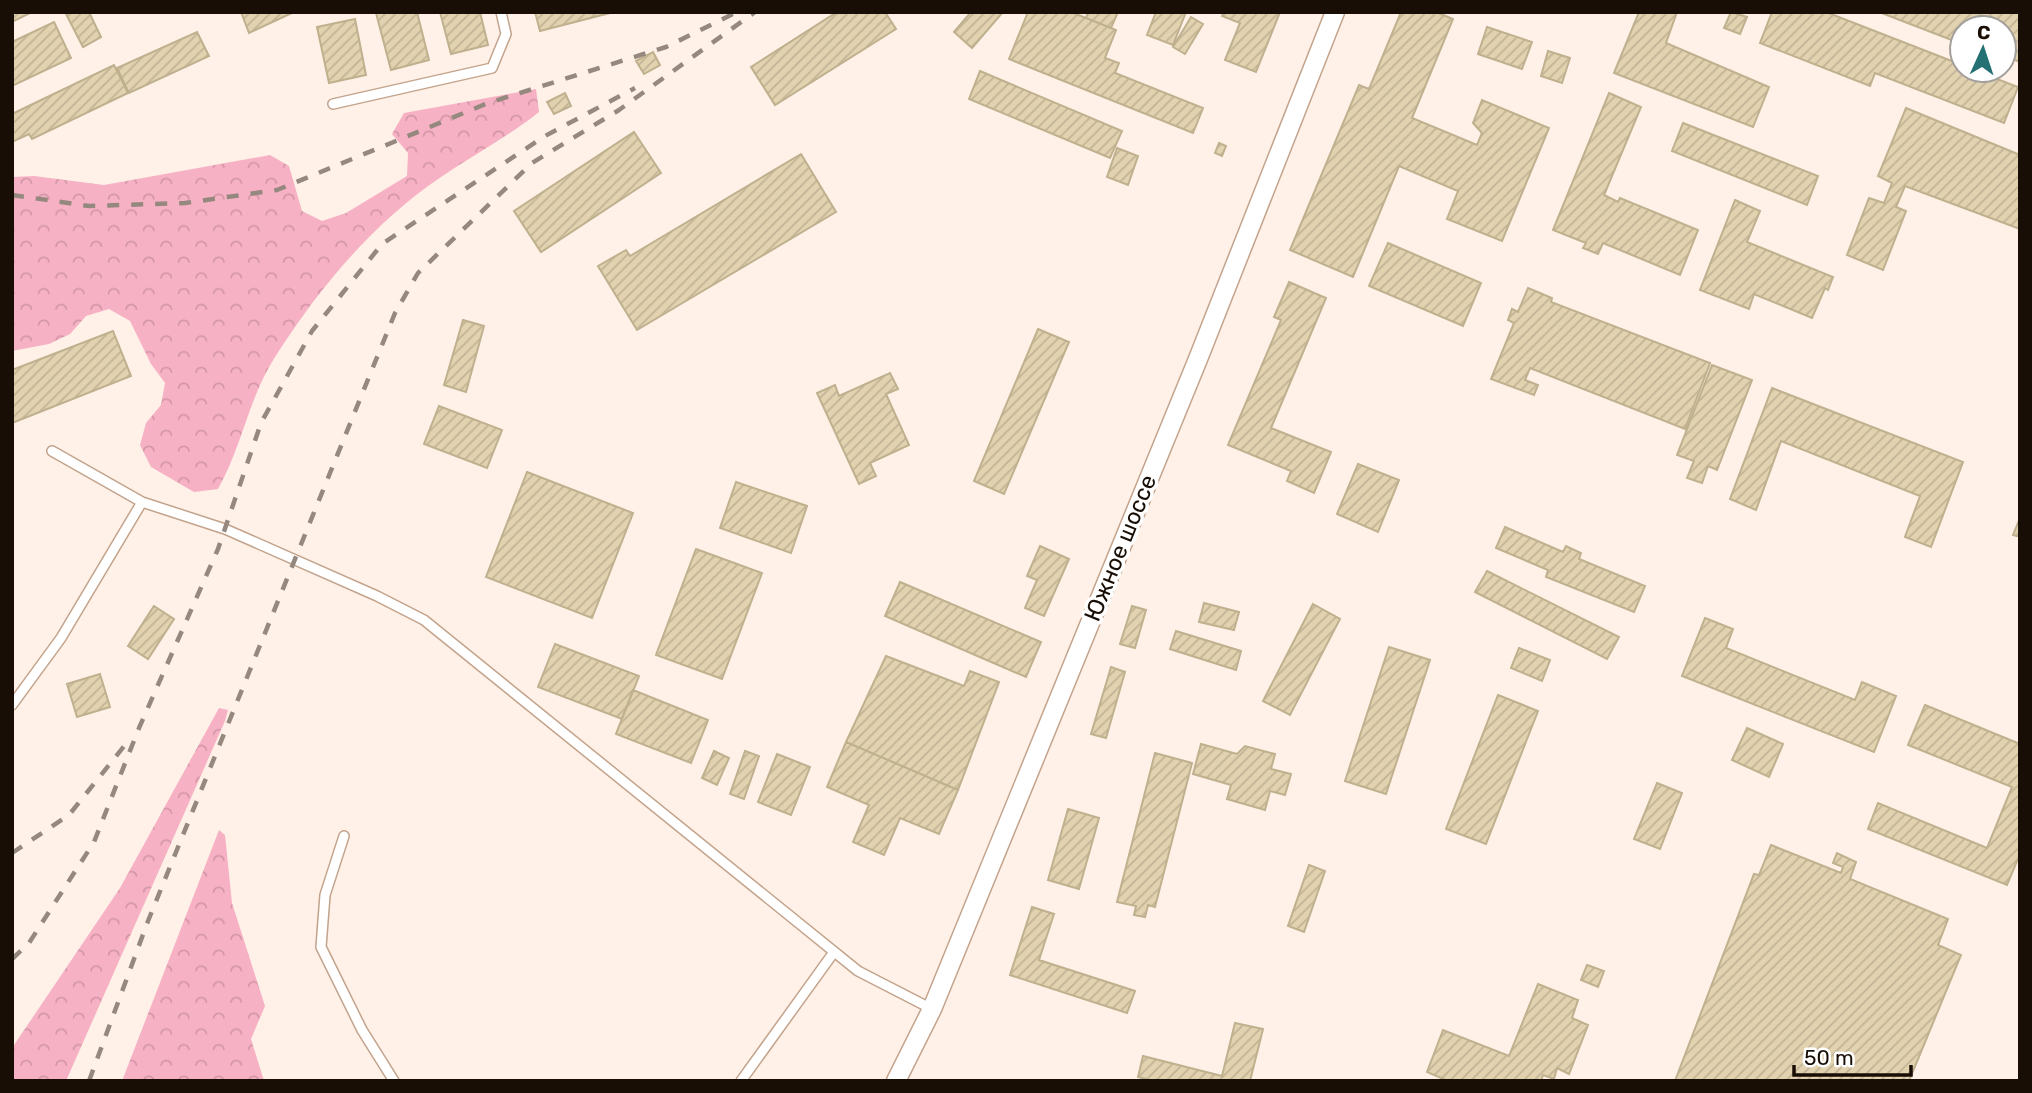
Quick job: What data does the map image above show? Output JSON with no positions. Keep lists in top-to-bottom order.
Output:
{
  "streets": {
    "street": ["Южное шоссе"]
  },
  "scale_bar": "50 m",
  "north": "top"
}
